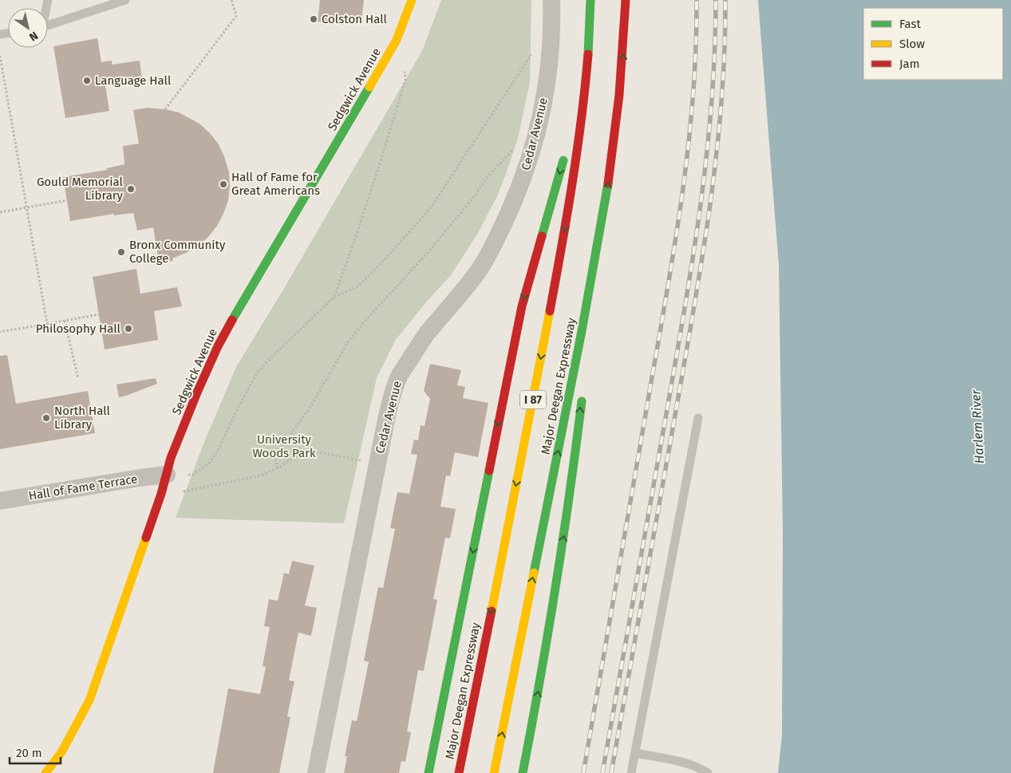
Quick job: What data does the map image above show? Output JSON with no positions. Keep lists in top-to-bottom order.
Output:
{
  "streets": {
    "main road": ["Sedgwick Avenue", "Major Deegan Expressway", "I 87"],
    "street": ["Cedar Avenue", "Hall of Fame Terrace"]
  },
  "crossings": [
    ["Sedgwick Avenue", "Hall of Fame Terrace"]
  ],
  "water": ["Harlem River"],
  "parks": ["University Woods Park"],
  "places": [
    "Colston Hall",
    "Language Hall",
    "Hall of Fame for Great Americans",
    "Gould Memorial Library",
    "Bronx Community College",
    "Philosophy Hall",
    "North Hall Library"
  ],
  "legend": ["Fast", "Slow", "Jam"],
  "scale_bar": "20 m",
  "north": "bottom right"
}
